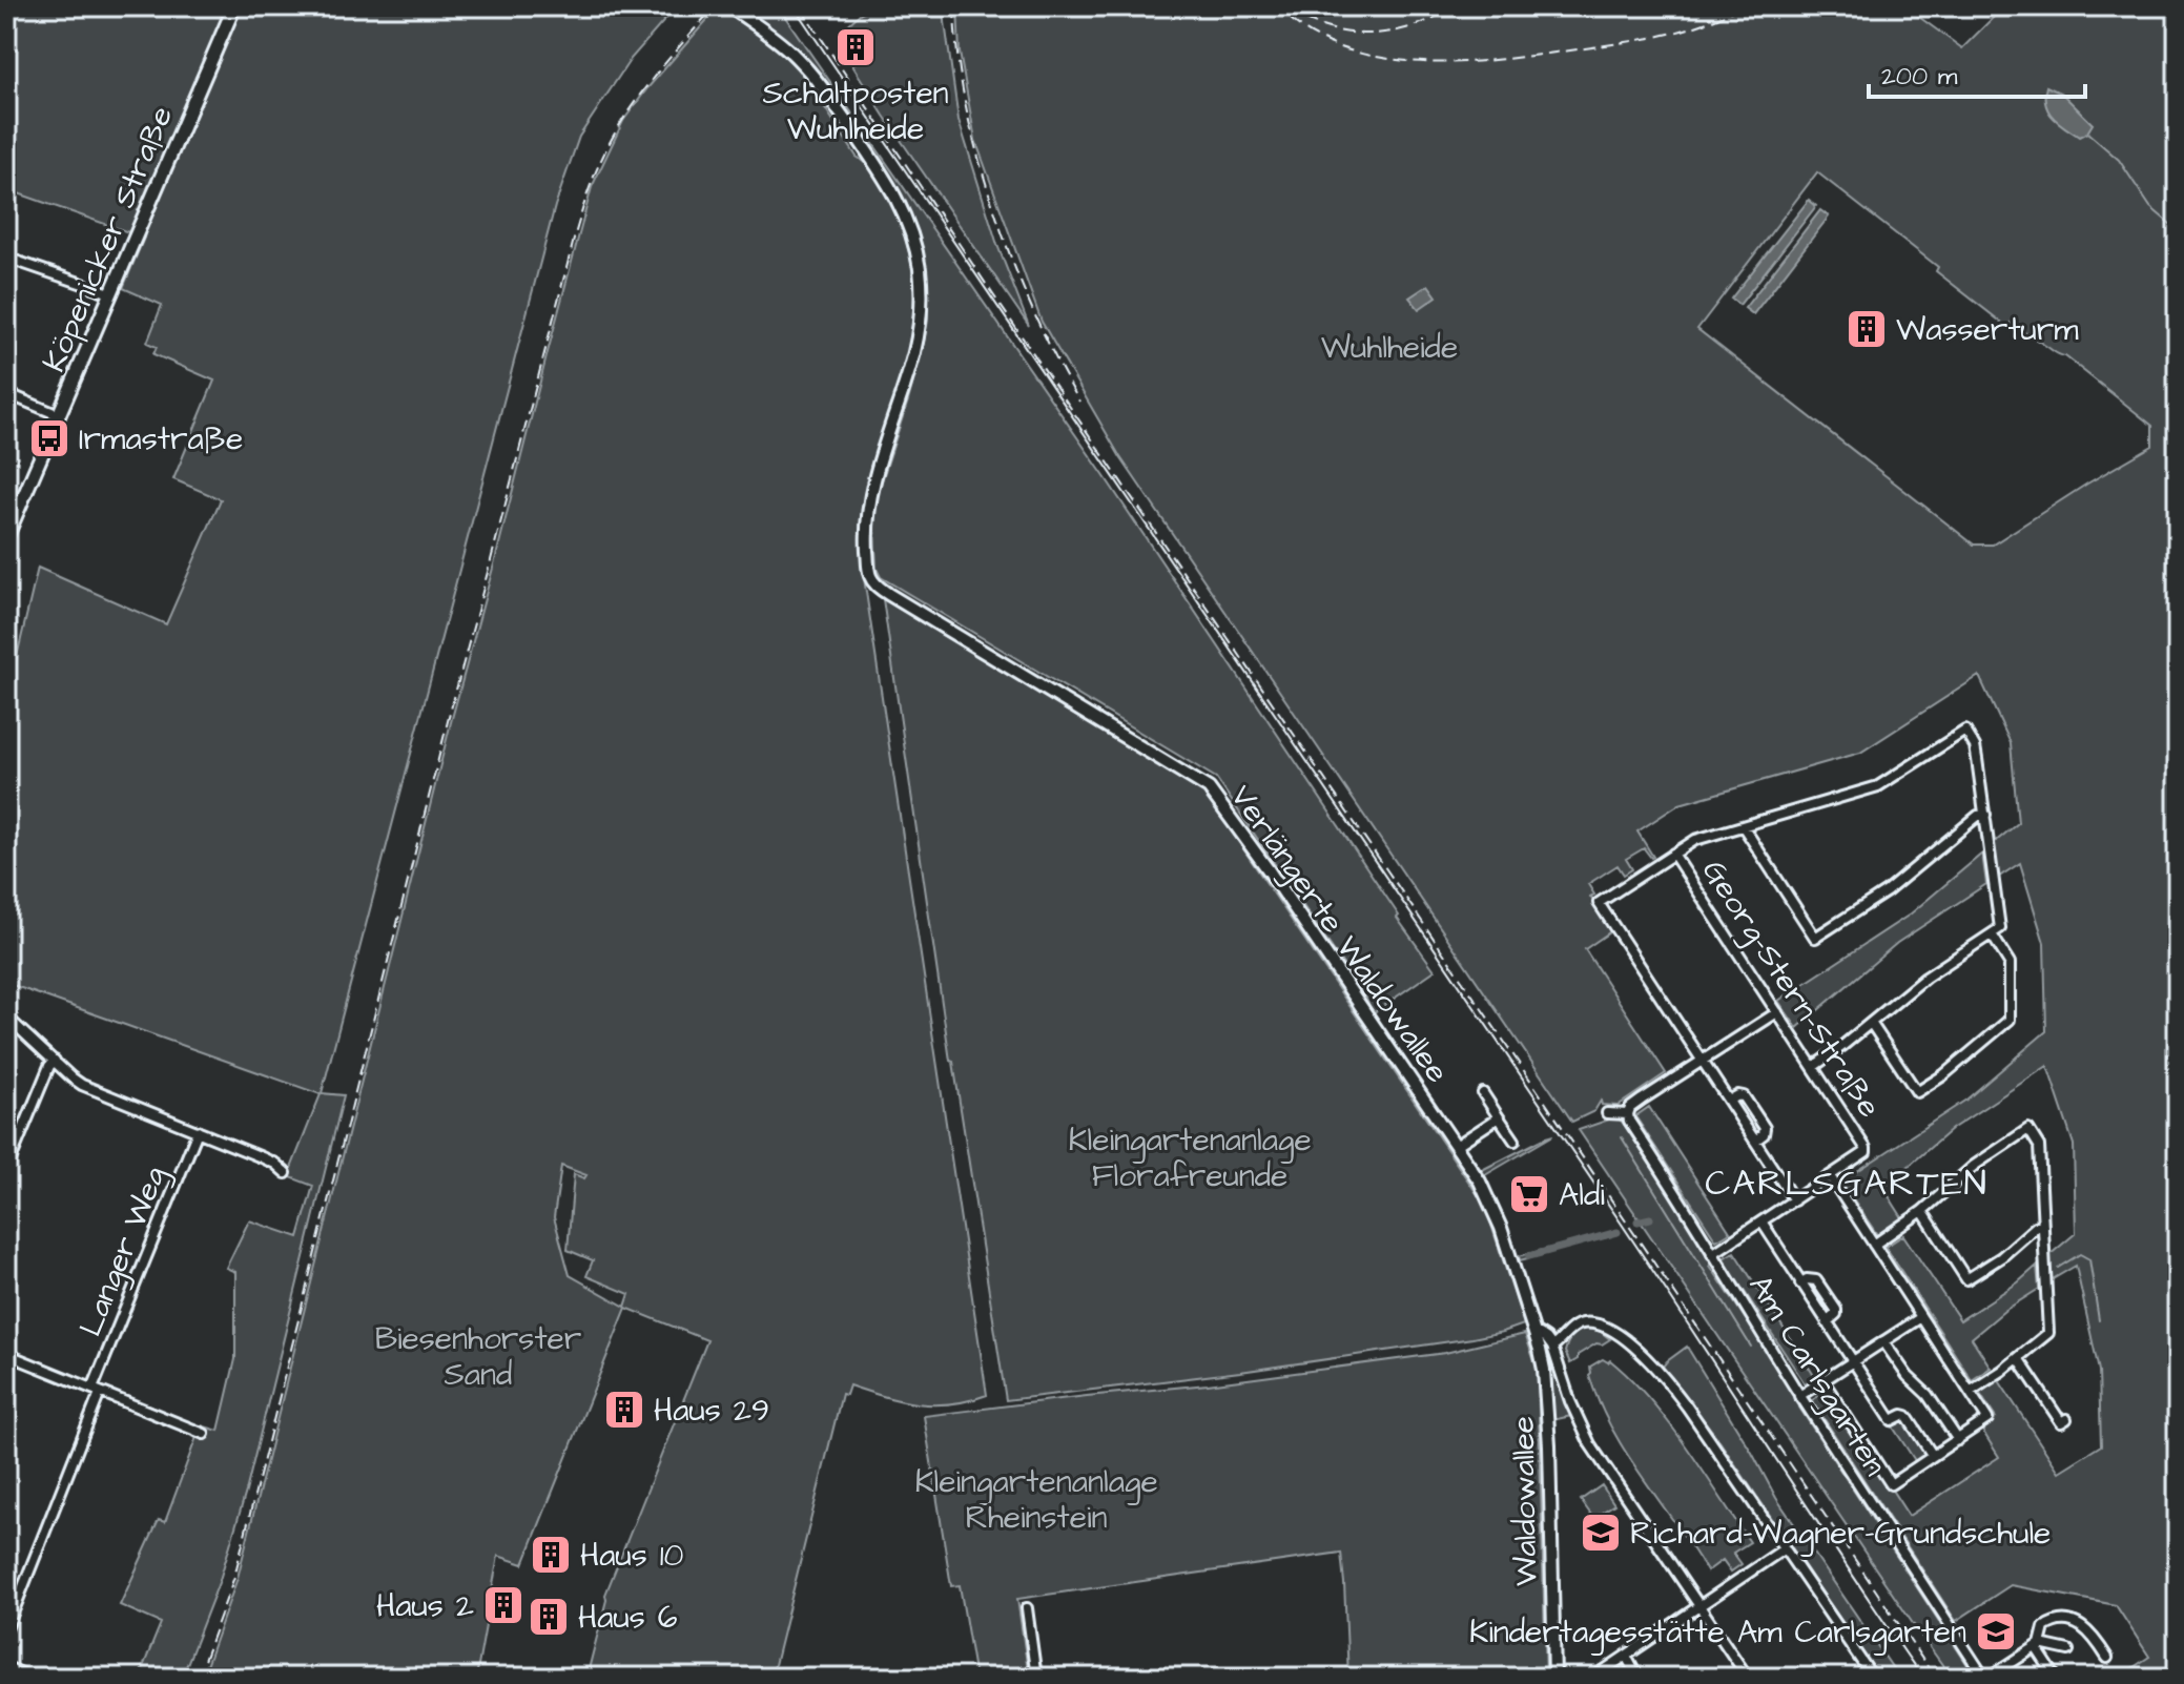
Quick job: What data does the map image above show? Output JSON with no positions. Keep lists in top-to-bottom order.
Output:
{
  "streets": {
    "main road": ["Köpenicker Straße"],
    "street": [
      "Verlängerte Waldowallee",
      "Georg-Stern-Straße",
      "Langer Weg",
      "Am Carlsgarten",
      "Waldowallee"
    ]
  },
  "crossings": [
    ["Verlängerte Waldowallee", "Waldowallee"]
  ],
  "districts": ["CARLSGARTEN"],
  "parks": [
    "Wuhlheide",
    "Kleingartenanlage Florafreunde",
    "Biesenhorster Sand",
    "Kleingartenanlage Rheinstein"
  ],
  "places": {
    "building": [
      "Schaltposten Wuhlheide",
      "Wasserturm",
      "Haus 29",
      "Haus 10",
      "Haus 2",
      "Haus 6"
    ],
    "bus stop": ["Irmastraße"],
    "supermarket": ["Aldi"],
    "school or university": ["Richard-Wagner-Grundschule", "Kindertagesstätte Am Carlsgarten"]
  },
  "scale_bar": "200 m"
}
